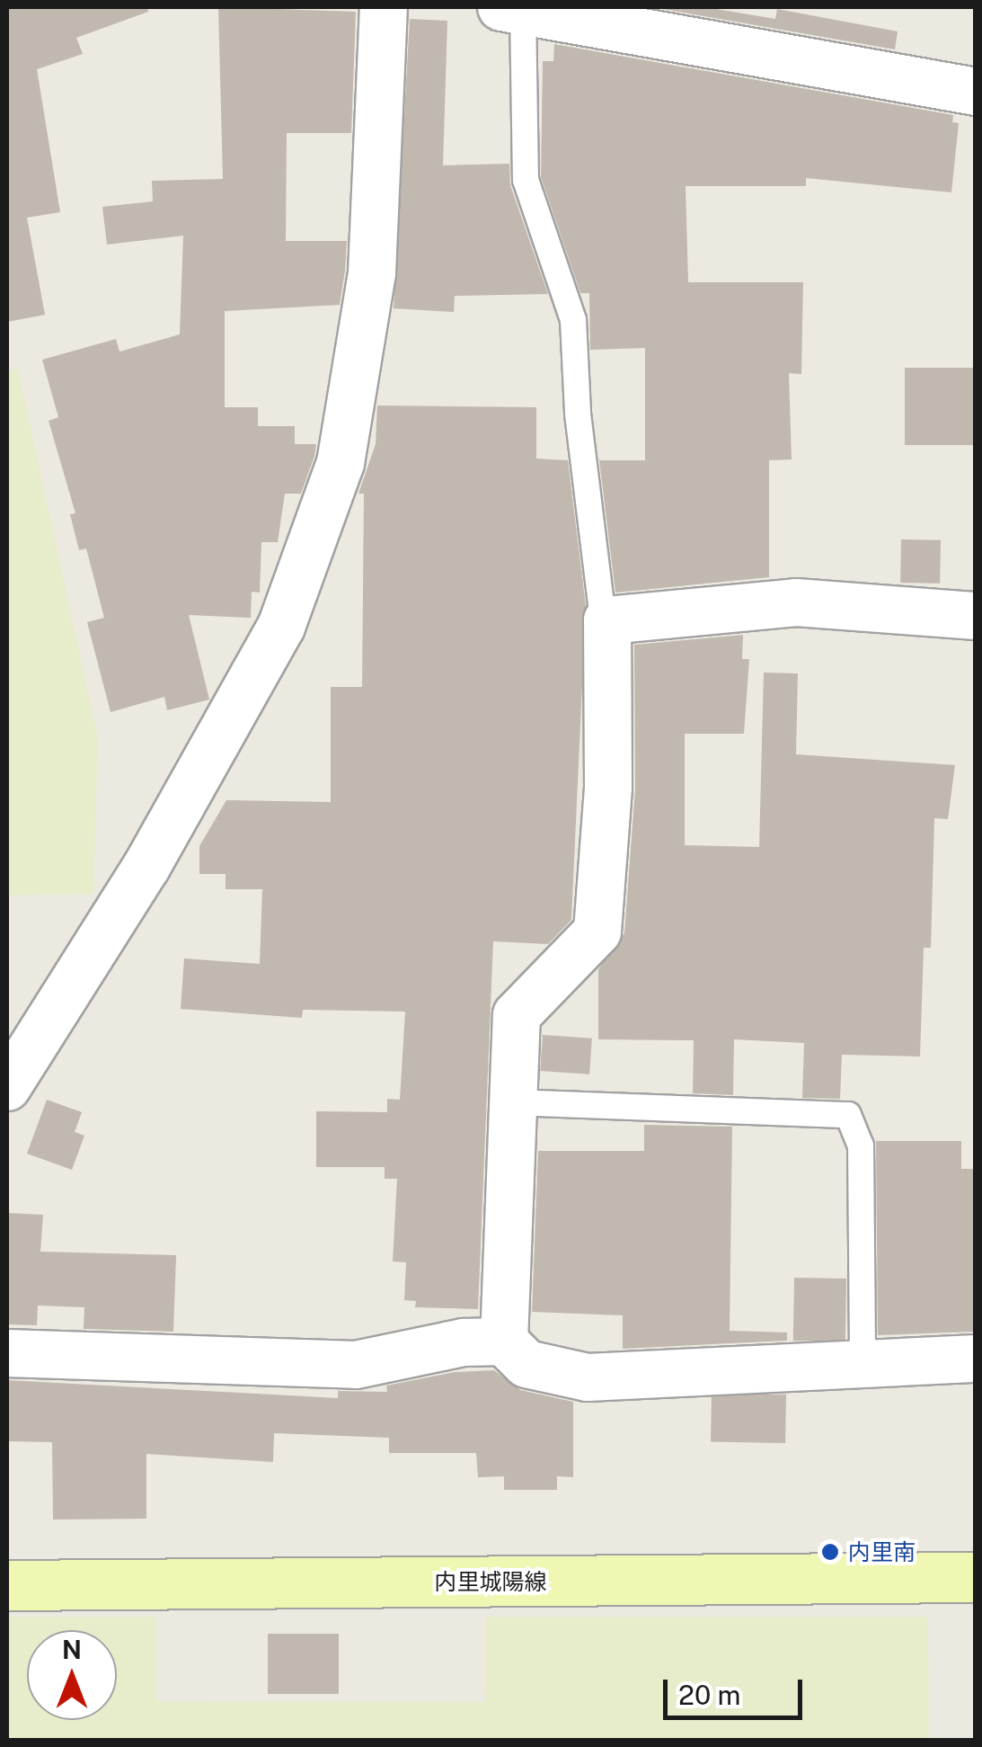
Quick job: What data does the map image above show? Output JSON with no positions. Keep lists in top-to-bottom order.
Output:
{
  "streets": {
    "main road": ["内里城陽線"]
  },
  "places": ["内里南"],
  "scale_bar": "20 m",
  "north": "top"
}
